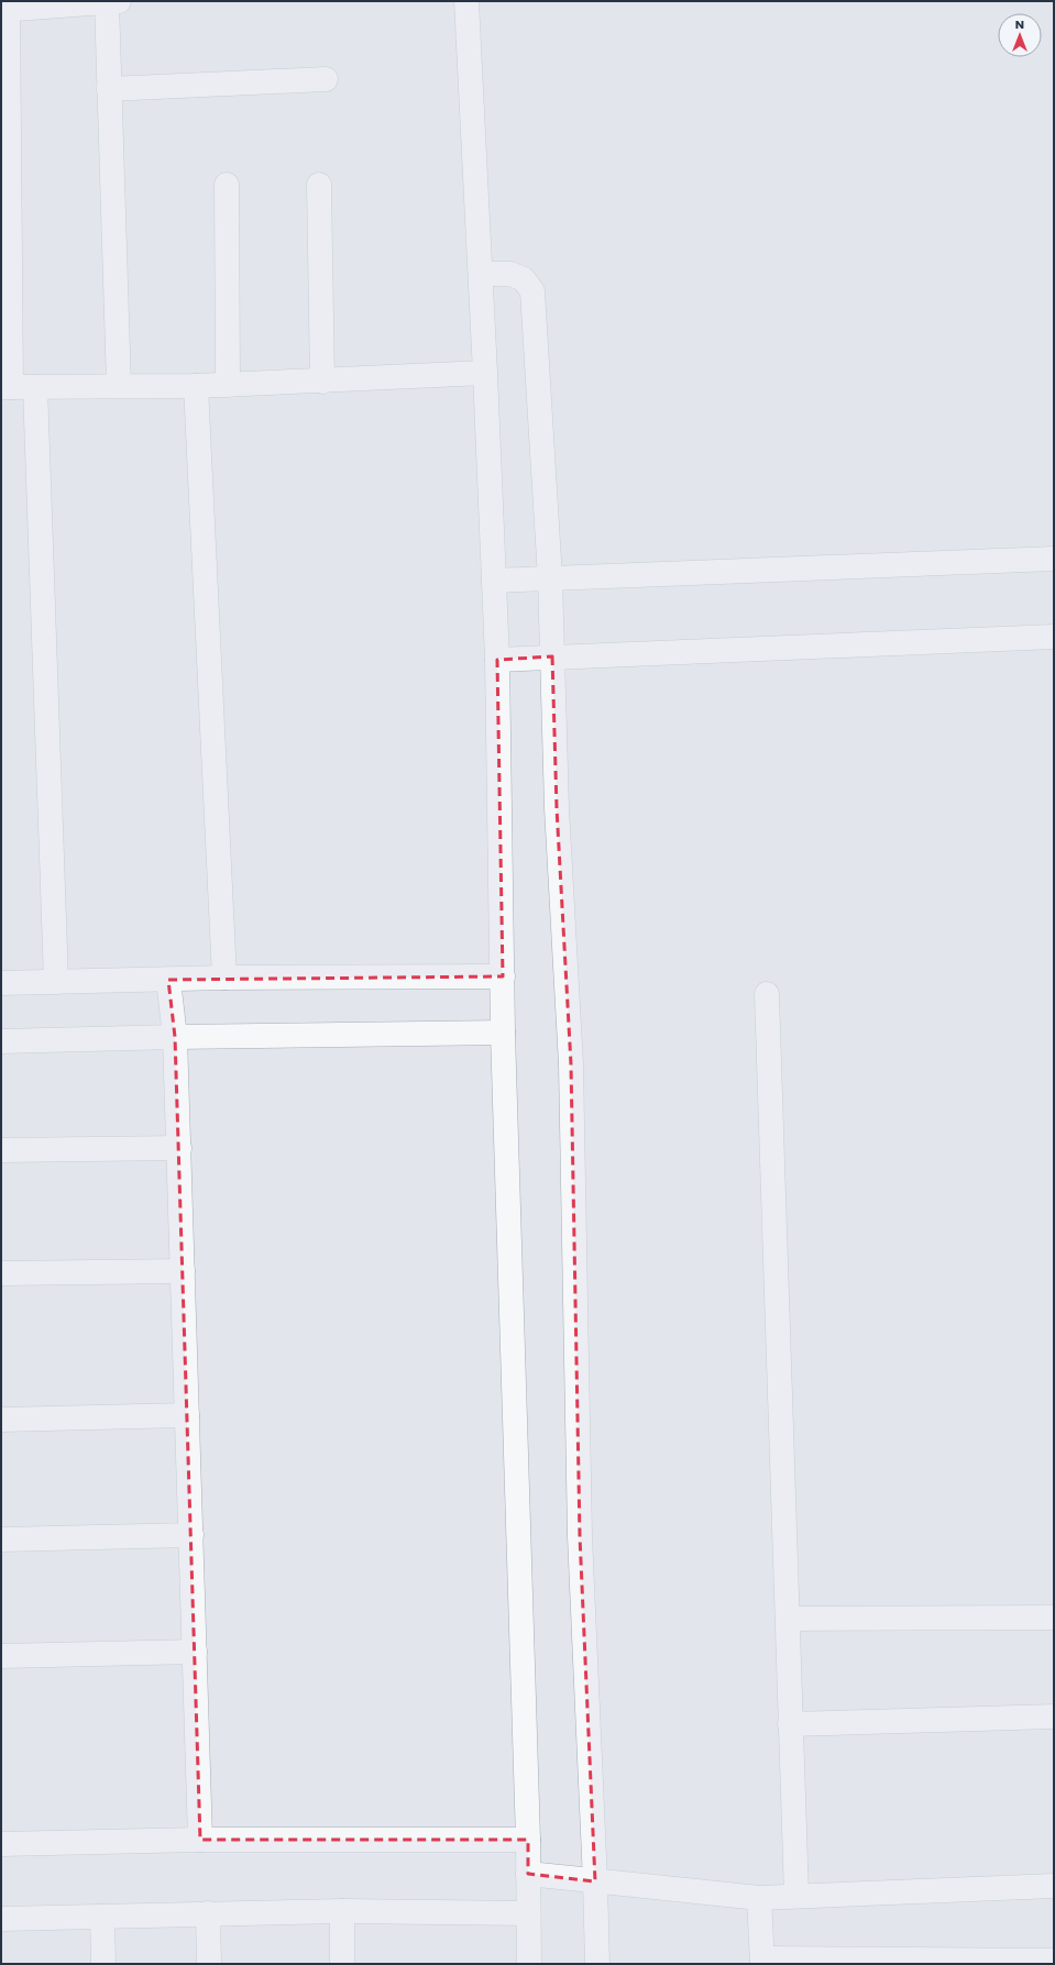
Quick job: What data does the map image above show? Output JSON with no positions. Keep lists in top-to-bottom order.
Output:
{
  "north": "top"
}
